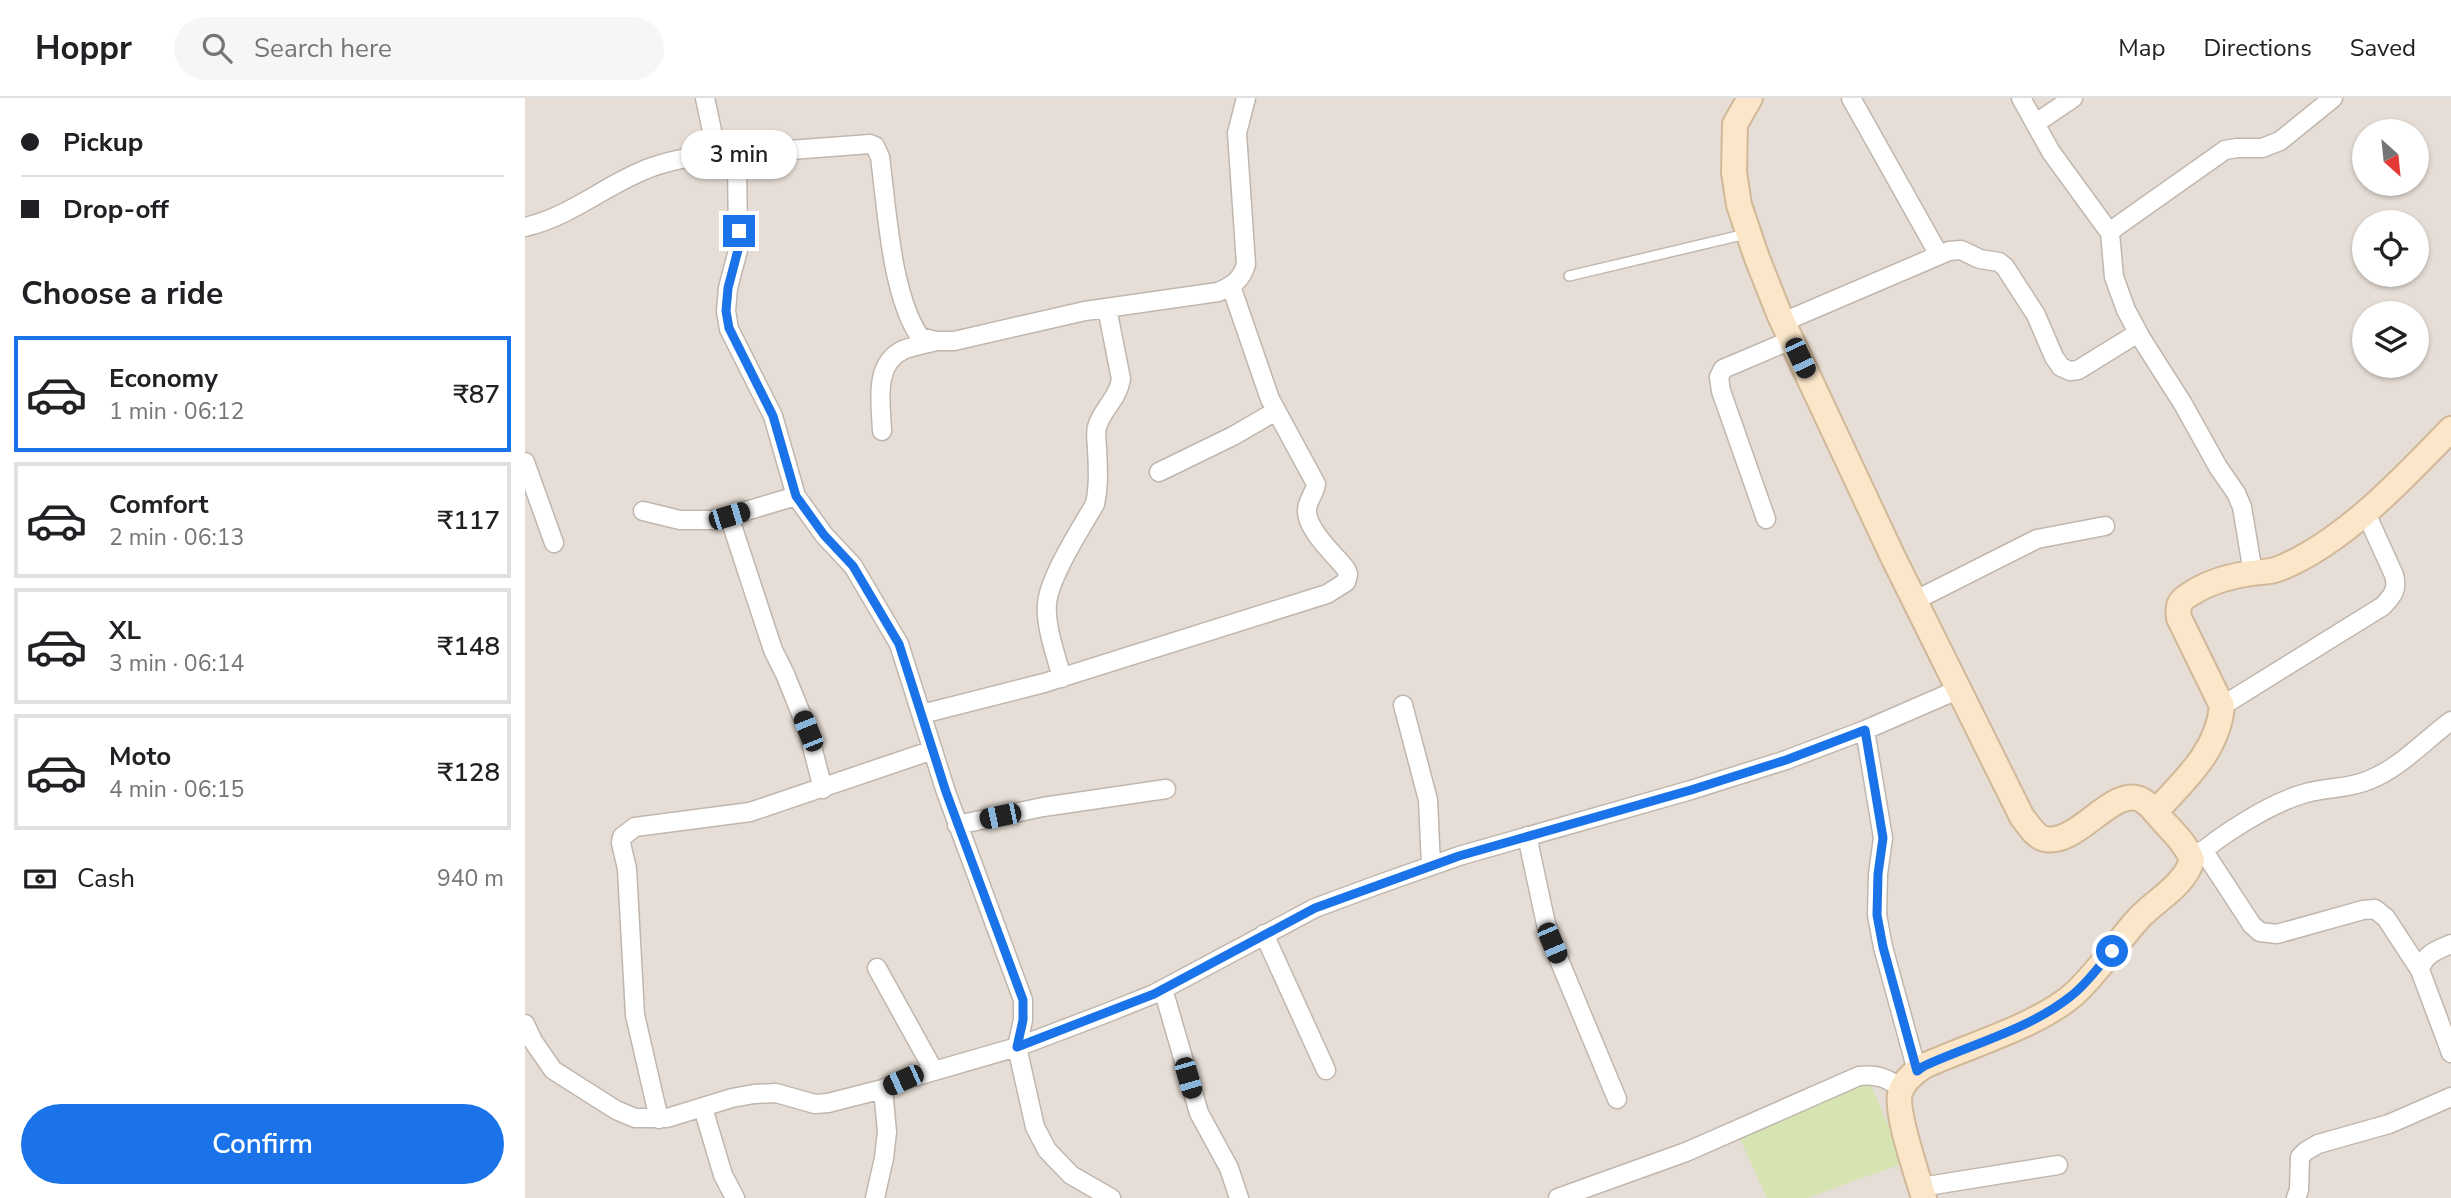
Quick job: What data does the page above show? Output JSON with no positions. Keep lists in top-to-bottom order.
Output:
{
  "north": "bottom right",
  "page": {
    "header": "Hoppr",
    "search": "Search here",
    "nav": ["Map", "Directions", "Saved"],
    "banner": ["Pickup", "Drop-off"],
    "bubble": "3 min",
    "heading": "Choose a ride",
    "list": [
      {
        "name": "Economy",
        "note": "1 min · 06:12",
        "value": "₹87"
      },
      {
        "name": "Comfort",
        "note": "2 min · 06:13",
        "value": "₹117"
      },
      {
        "name": "XL",
        "note": "3 min · 06:14",
        "value": "₹148"
      },
      {
        "name": "Moto",
        "note": "4 min · 06:15",
        "value": "₹128"
      }
    ],
    "pay": ["Cash", "940 m"],
    "buttons": "Confirm"
  }
}
